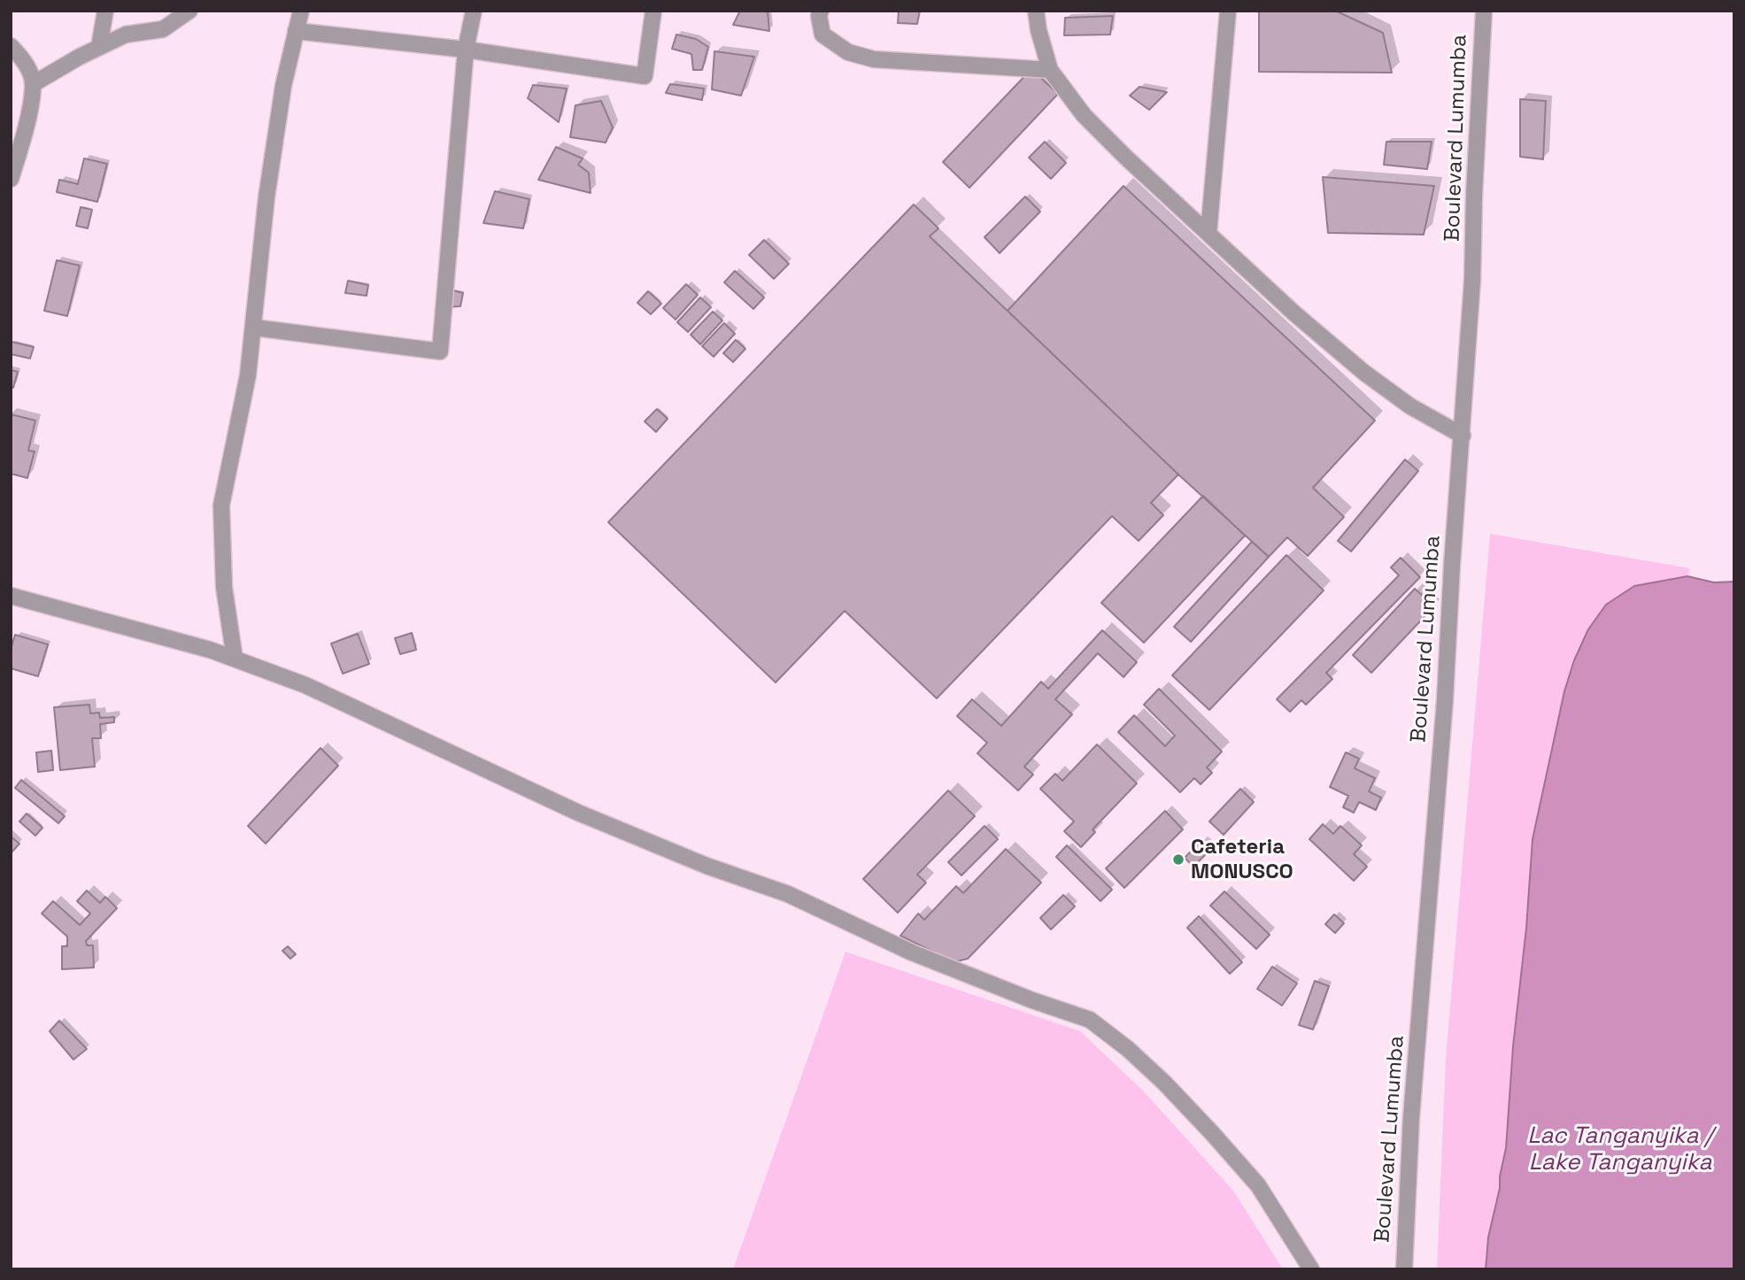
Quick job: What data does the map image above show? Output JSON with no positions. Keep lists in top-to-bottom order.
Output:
{
  "streets": {
    "street": ["Boulevard Lumumba"]
  },
  "water": ["Lac Tanganyika / Lake Tanganyika"],
  "places": ["Cafeteria MONUSCO"]
}
